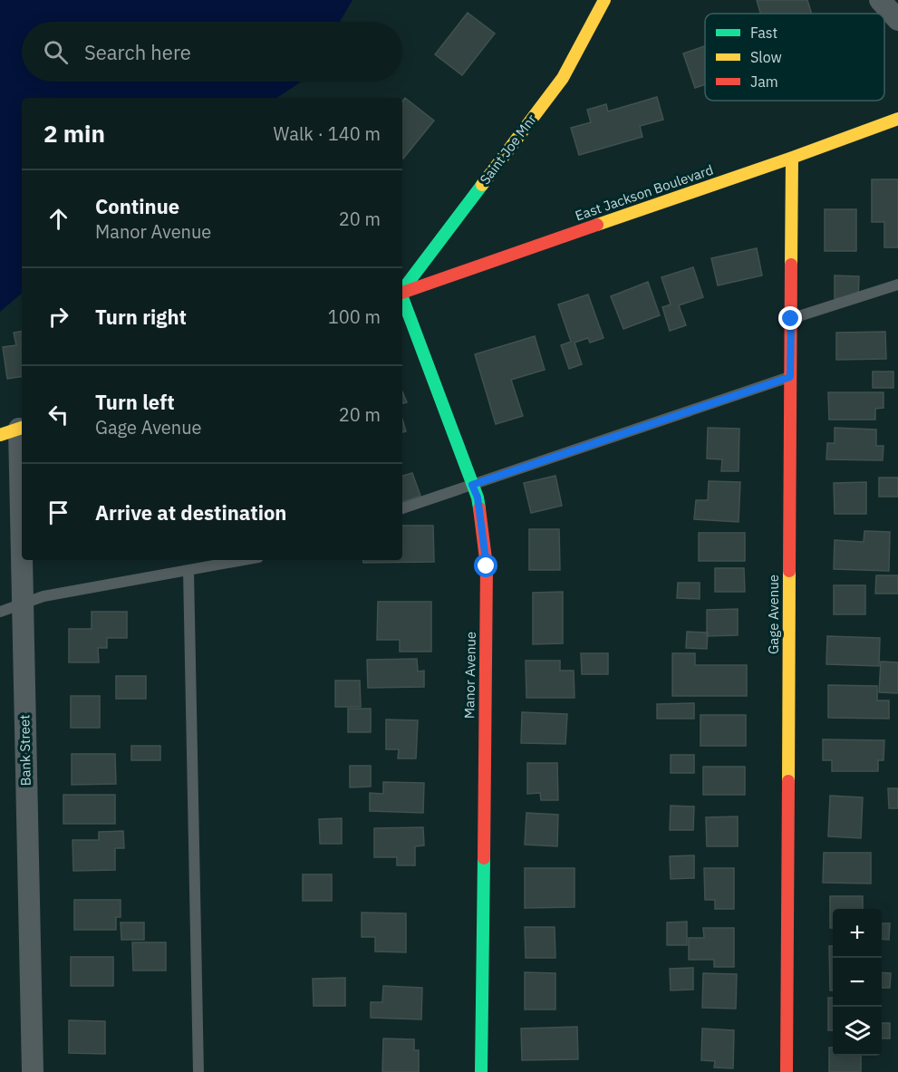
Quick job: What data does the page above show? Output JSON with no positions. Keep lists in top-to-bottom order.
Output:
{
  "streets": {
    "street": [
      "Saint Joe Mnr",
      "East Jackson Boulevard",
      "Gage Avenue",
      "Manor Avenue",
      "Bank Street"
    ]
  },
  "crossings": [
    ["East Jackson Boulevard", "Gage Avenue"]
  ],
  "legend": ["Fast", "Slow", "Jam"],
  "page": {
    "search": "Search here",
    "heading": ["2 min", "Walk · 140 m"],
    "list": [
      ["Continue", "Manor Avenue", "20 m"],
      ["Turn right", "100 m"],
      ["Turn left", "Gage Avenue", "20 m"],
      "Arrive at destination"
    ],
    "map_buttons": ["+", "−"]
  }
}
